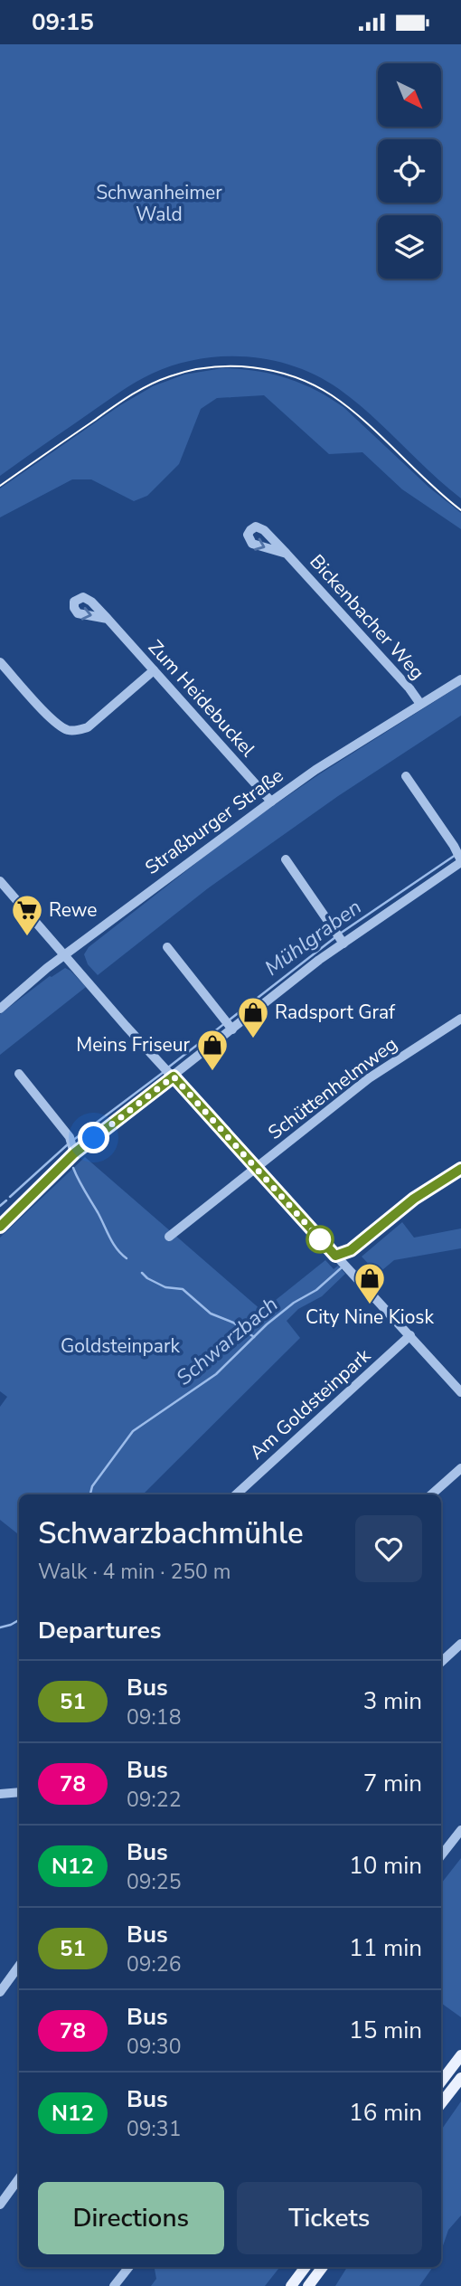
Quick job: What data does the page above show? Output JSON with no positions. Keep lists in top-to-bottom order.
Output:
{
  "streets": {
    "street": [
      "Bickenbacher Weg",
      "Zum Heidebuckel",
      "Straßburger Straße",
      "Schüttenhelmweg",
      "Am Goldsteinpark"
    ]
  },
  "crossings": [
    ["Bickenbacher Weg", "Straßburger Straße"],
    ["Zum Heidebuckel", "Straßburger Straße"]
  ],
  "water": ["Mühlgraben", "Schwarzbach"],
  "parks": ["Schwanheimer Wald", "Goldsteinpark"],
  "places": {
    "supermarket": ["Rewe"],
    "shop": ["Radsport Graf", "Meins Friseur", "City Nine Kiosk"]
  },
  "lines": ["bus line 51"],
  "north": "bottom right",
  "page": {
    "status": "09:15",
    "heading": [
      ["Schwarzbachmühle", "Walk · 4 min · 250 m"],
      "Departures"
    ],
    "list": [
      {
        "mark": "51",
        "name": "Bus",
        "note": "09:18",
        "value": "3 min"
      },
      {
        "mark": "78",
        "name": "Bus",
        "note": "09:22",
        "value": "7 min"
      },
      {
        "mark": "N12",
        "name": "Bus",
        "note": "09:25",
        "value": "10 min"
      },
      {
        "mark": "51",
        "name": "Bus",
        "note": "09:26",
        "value": "11 min"
      },
      {
        "mark": "78",
        "name": "Bus",
        "note": "09:30",
        "value": "15 min"
      },
      {
        "mark": "N12",
        "name": "Bus",
        "note": "09:31",
        "value": "16 min"
      }
    ],
    "buttons": ["Directions", "Tickets"]
  }
}
